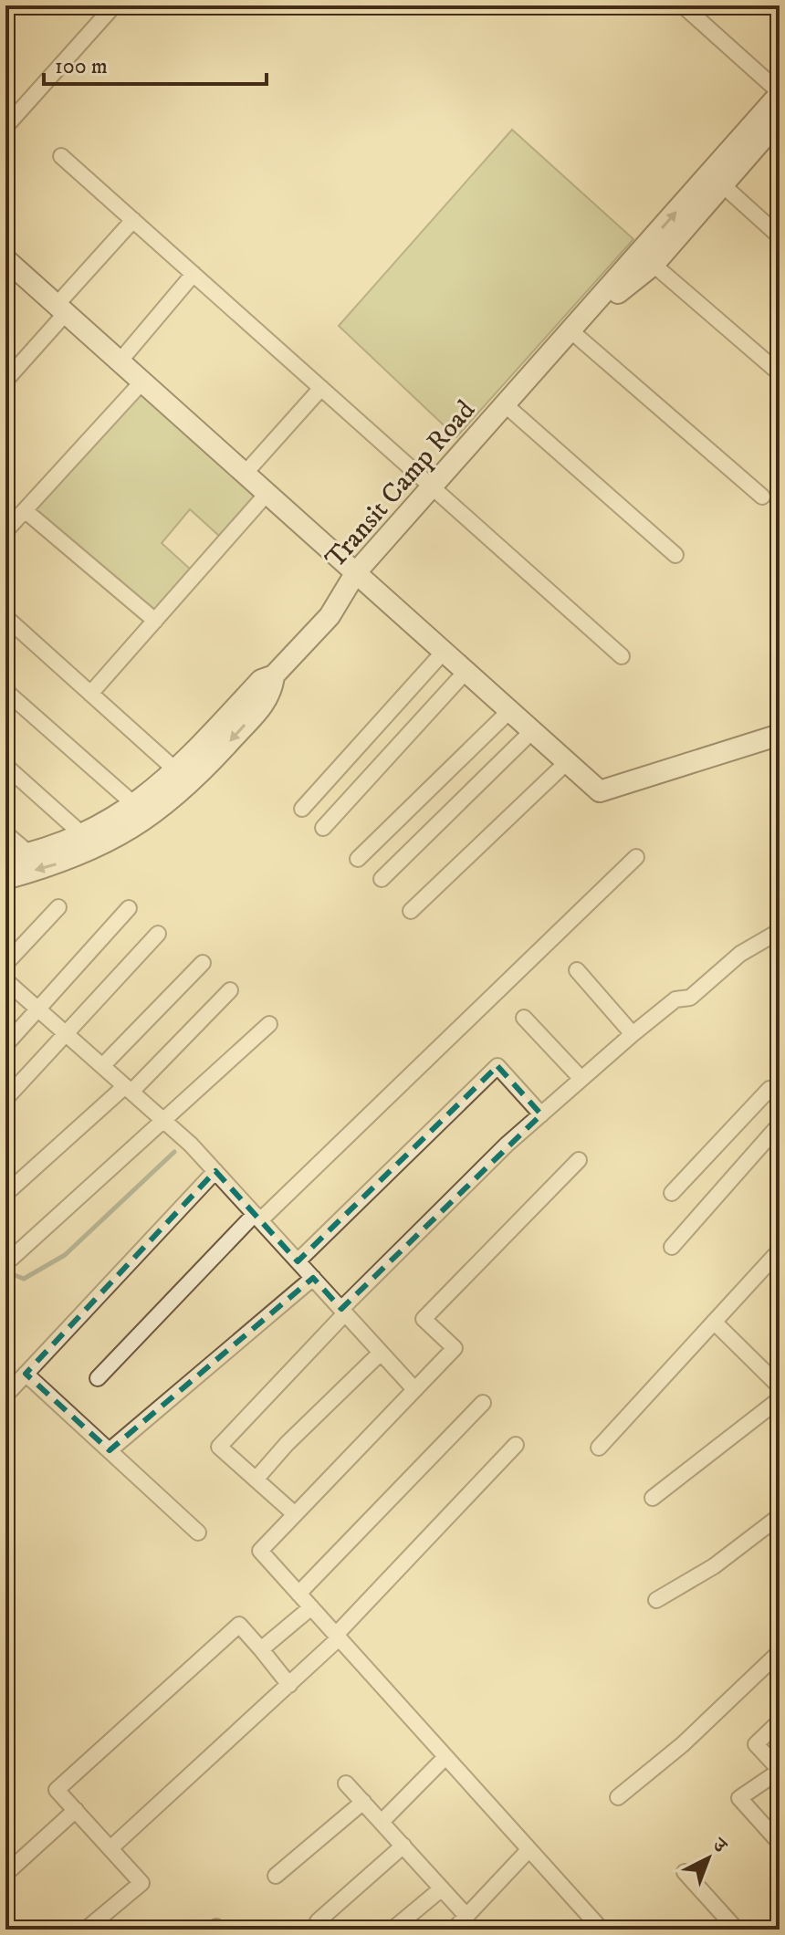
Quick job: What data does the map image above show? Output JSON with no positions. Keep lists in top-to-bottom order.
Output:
{
  "streets": {
    "main road": ["Transit Camp Road"]
  },
  "scale_bar": "100 m",
  "north": "top right"
}
